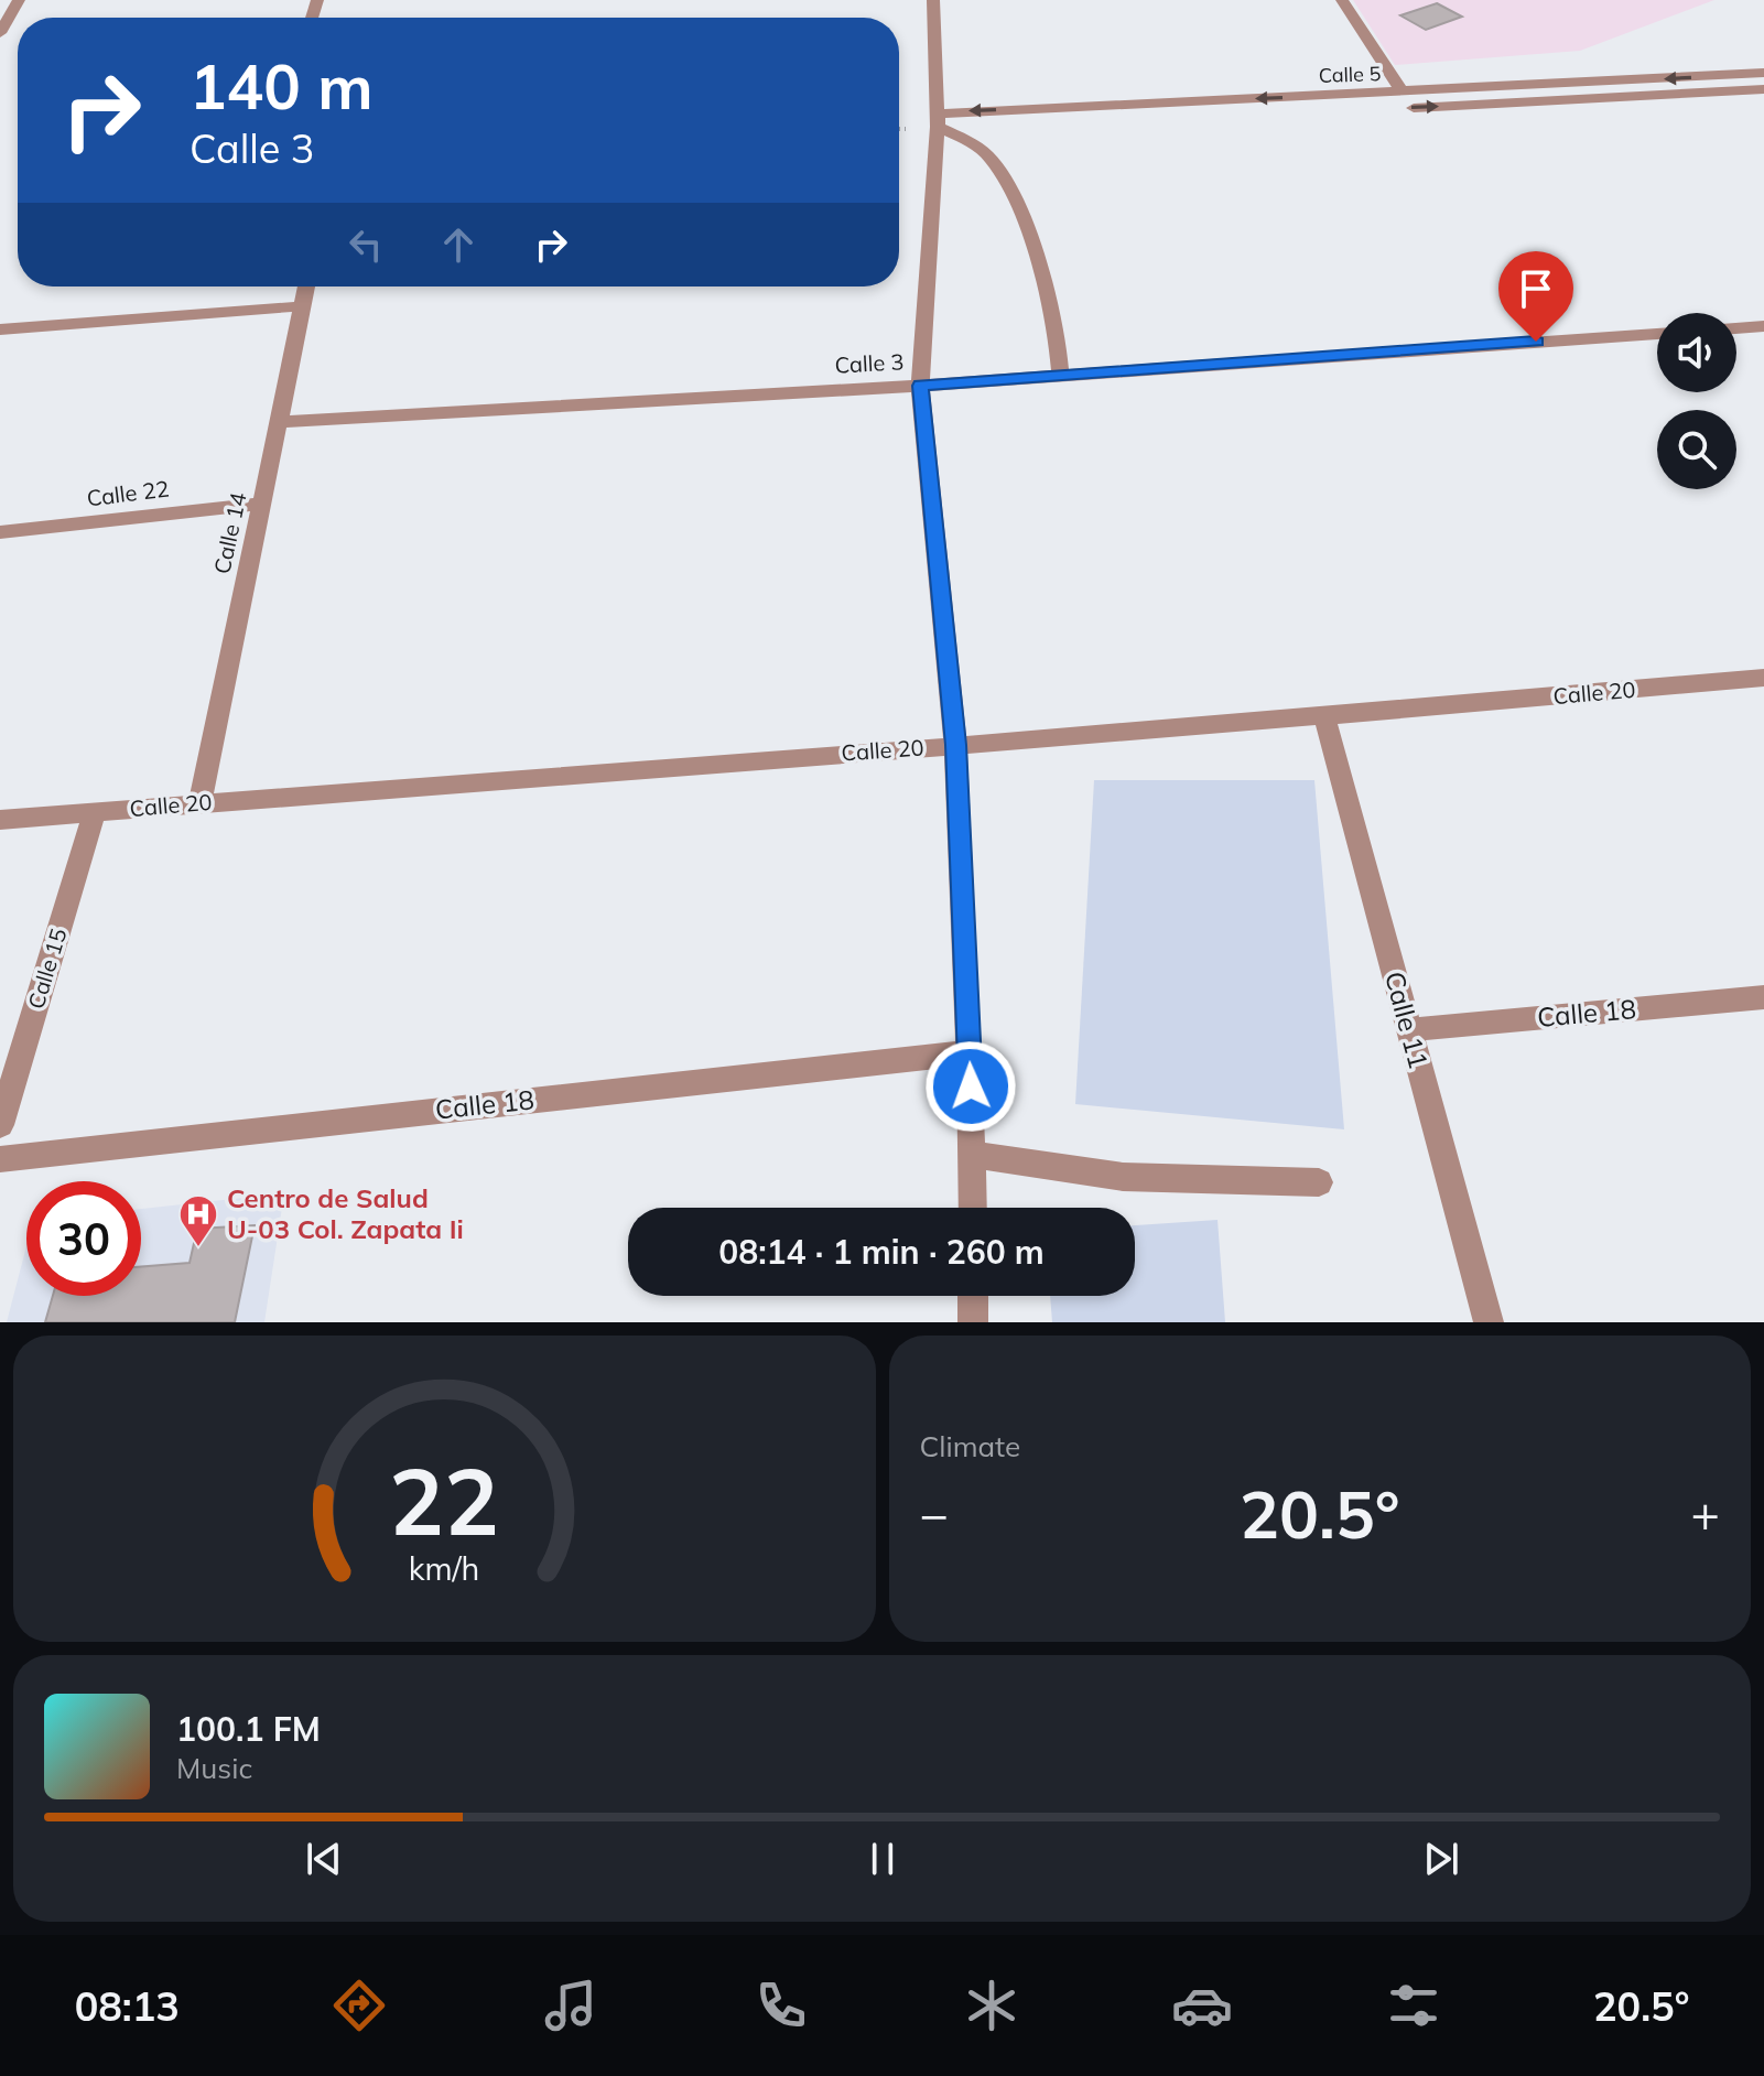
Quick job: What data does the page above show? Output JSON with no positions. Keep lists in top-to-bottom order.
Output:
{
  "streets": {
    "street": [
      "Calle 5",
      "Calle 3",
      "Calle 22",
      "Calle 14",
      "Calle 20",
      "Calle 15",
      "Calle 18",
      "Calle 11"
    ]
  },
  "crossings": [
    ["Calle 3", "Calle 14"],
    ["Calle 22", "Calle 14"],
    ["Calle 14", "Calle 20"],
    ["Calle 20", "Calle 15"],
    ["Calle 20", "Calle 11"],
    ["Calle 18", "Calle 11"]
  ],
  "places": {
    "hospital": ["Centro de Salud U-03 Col. Zapata Ii"]
  },
  "page": {
    "turn": ["140 m", "Calle 3"],
    "limit": "30",
    "trip": "08:14 · 1 min · 260 m",
    "tile": "Climate",
    "heat": ["−", "20.5°", "+"],
    "song": ["100.1 FM", "Music"],
    "tabs": ["08:13", "20.5°"],
    "gauge": ["22", "km/h"]
  }
}
